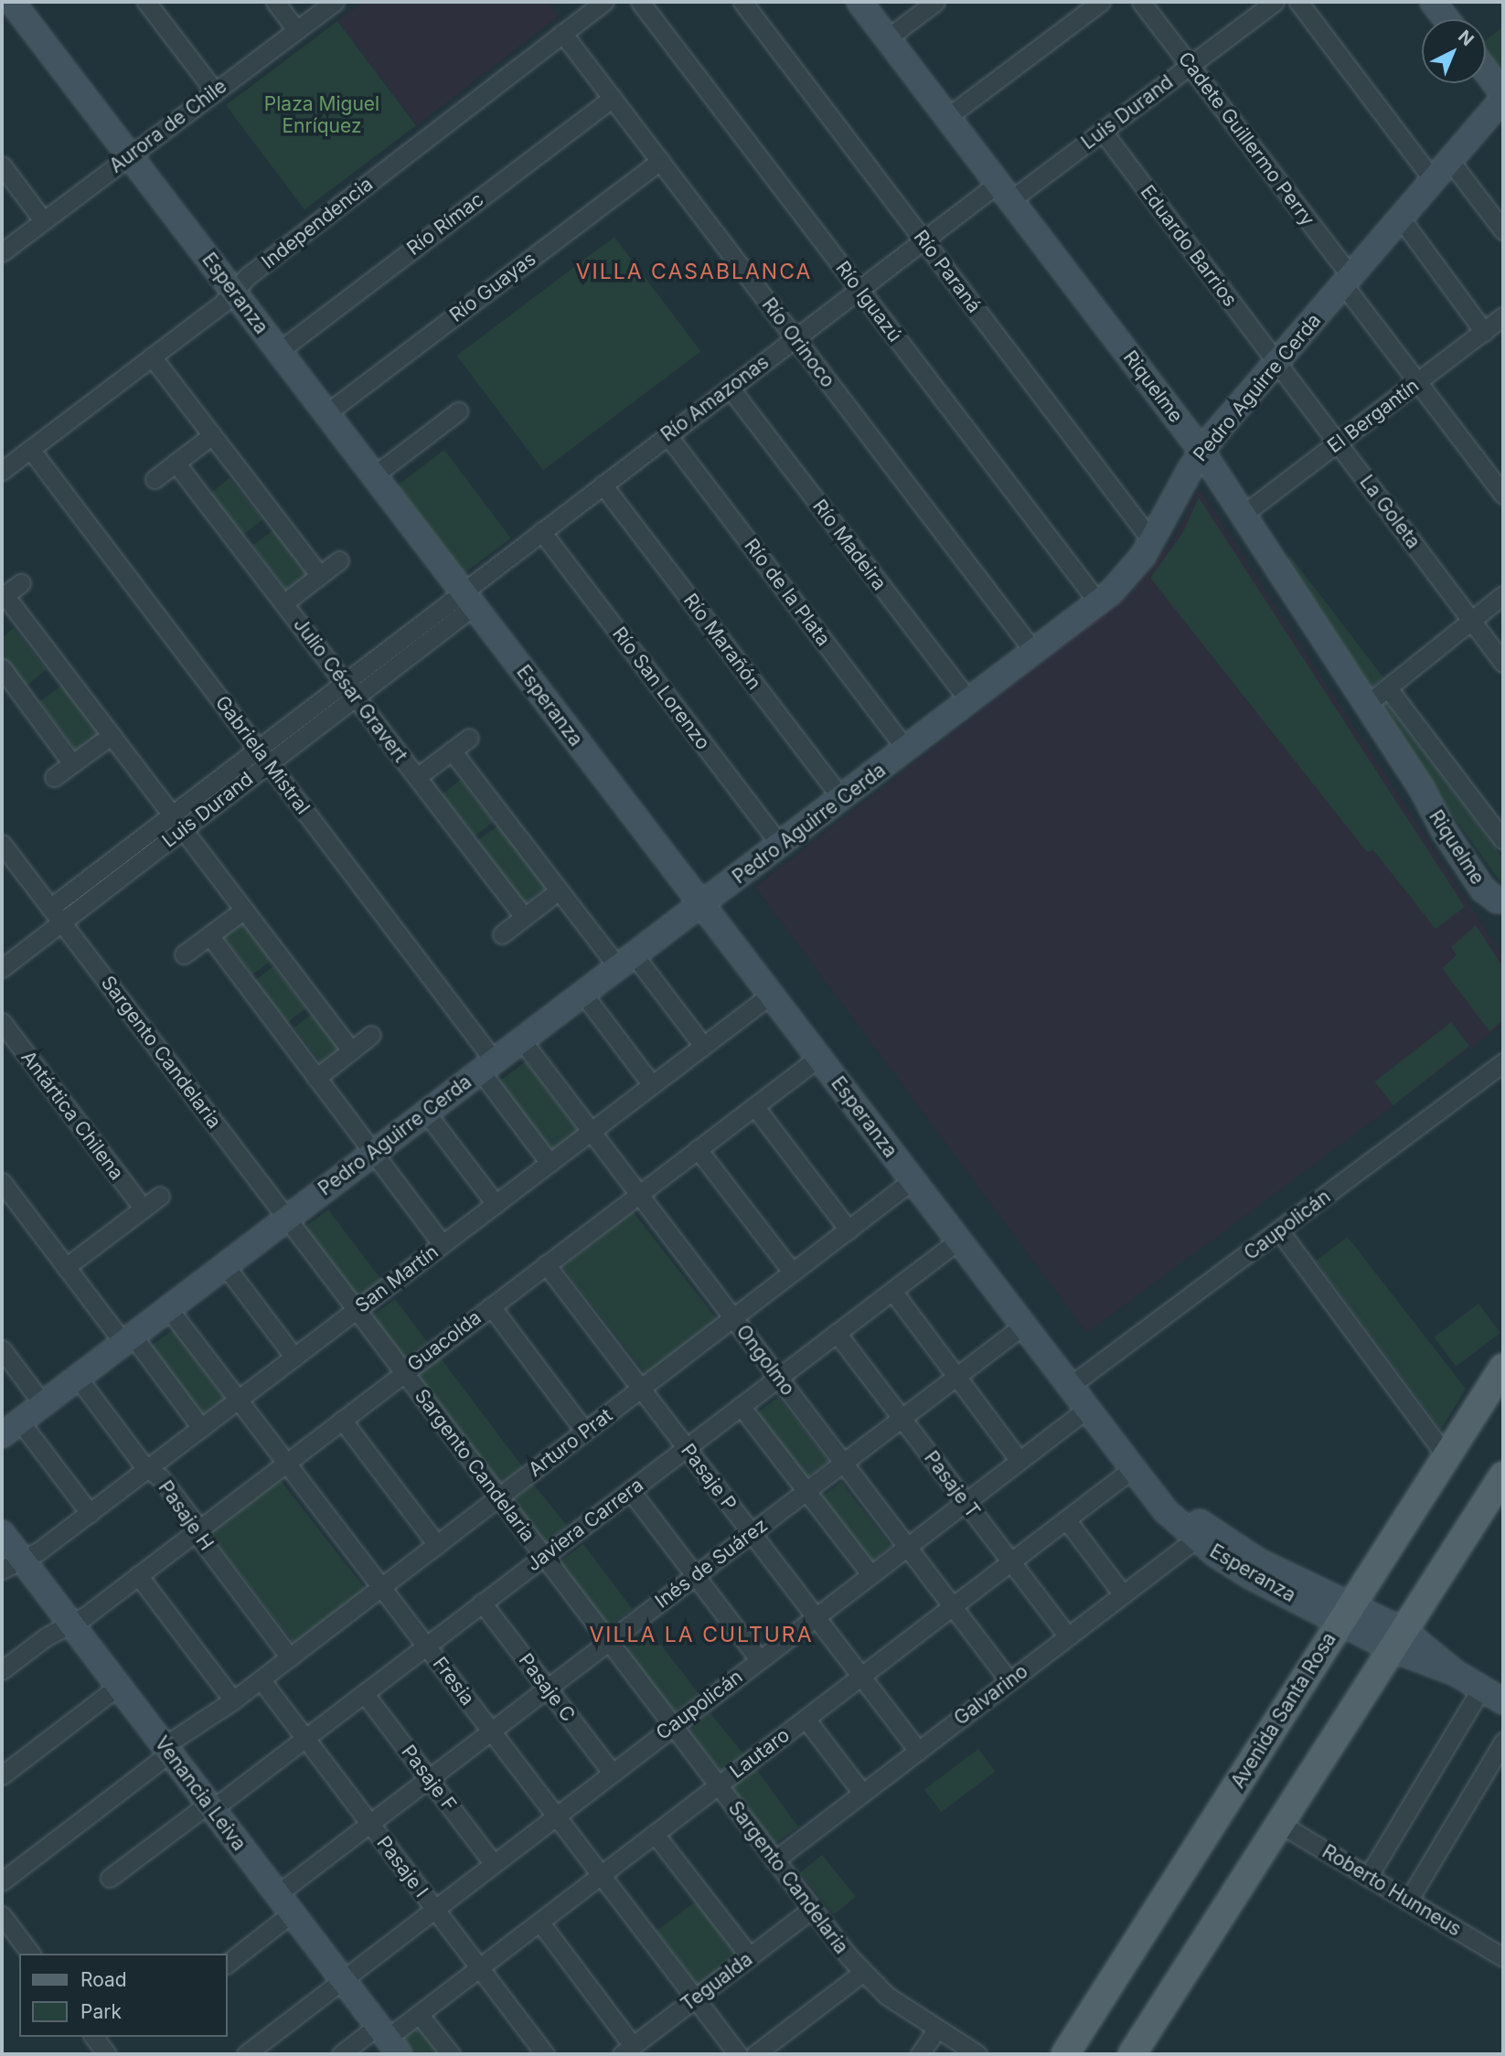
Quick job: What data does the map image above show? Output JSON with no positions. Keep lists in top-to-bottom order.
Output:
{
  "streets": {
    "main road": ["Avenida Santa Rosa"],
    "street": [
      "Luis Durand",
      "Aurora de Chile",
      "Cadete Guillermo Perry",
      "Independencia",
      "Río Rímac",
      "Eduardo Barrios",
      "Río Paraná",
      "Río Guayas",
      "Esperanza",
      "Río Iguazú",
      "Río Orinoco",
      "Riquelme",
      "Pedro Aguirre Cerda",
      "Río Amazonas",
      "El Bergantín",
      "La Goleta",
      "Río Madeira",
      "Río de la Plata",
      "Río Marañón",
      "Río San Lorenzo",
      "Julio César Gravert",
      "Gabriela Mistral",
      "Sargento Candelaria",
      "Antártica Chilena",
      "Caupolicán",
      "San Martín",
      "Guacolda",
      "Ongolmo",
      "Arturo Prat",
      "Pasaje P",
      "Pasaje T",
      "Pasaje H",
      "Javiera Carrera",
      "Inés de Suárez",
      "Fresia",
      "Pasaje C",
      "Galvarino",
      "Lautaro",
      "Pasaje F",
      "Venancia Leiva",
      "Pasaje I",
      "Roberto Hunneus",
      "Tegualda"
    ]
  },
  "crossings": [
    ["Luis Durand", "Cadete Guillermo Perry"],
    ["Luis Durand", "Eduardo Barrios"],
    ["Luis Durand", "Esperanza"],
    ["Luis Durand", "Riquelme"],
    ["Luis Durand", "Río Amazonas"],
    ["Luis Durand", "Julio César Gravert"],
    ["Luis Durand", "Gabriela Mistral"],
    ["Luis Durand", "Sargento Candelaria"],
    ["Aurora de Chile", "Esperanza"],
    ["Cadete Guillermo Perry", "Pedro Aguirre Cerda"],
    ["Cadete Guillermo Perry", "El Bergantín"],
    ["Independencia", "Esperanza"],
    ["Independencia", "Río Orinoco"],
    ["Independencia", "Gabriela Mistral"],
    ["Río Rímac", "Esperanza"],
    ["Río Rímac", "Río Orinoco"],
    ["Eduardo Barrios", "Pedro Aguirre Cerda"],
    ["Eduardo Barrios", "La Goleta"],
    ["Río Paraná", "Pedro Aguirre Cerda"],
    ["Río Paraná", "Río Amazonas"],
    ["Río Guayas", "Esperanza"],
    ["Río Guayas", "Río Orinoco"],
    ["Esperanza", "Pedro Aguirre Cerda"],
    ["Esperanza", "Río Amazonas"],
    ["Esperanza", "Caupolicán"],
    ["Esperanza", "San Martín"],
    ["Esperanza", "Guacolda"],
    ["Esperanza", "Arturo Prat"],
    ["Esperanza", "Javiera Carrera"],
    ["Esperanza", "Inés de Suárez"],
    ["Esperanza", "Galvarino"],
    ["Esperanza", "Avenida Santa Rosa"],
    ["Esperanza", "Lautaro"],
    ["Río Iguazú", "Pedro Aguirre Cerda"],
    ["Río Iguazú", "Río Amazonas"],
    ["Río Orinoco", "Pedro Aguirre Cerda"],
    ["Río Orinoco", "Río Amazonas"],
    ["Riquelme", "Pedro Aguirre Cerda"],
    ["Riquelme", "Río Amazonas"],
    ["Riquelme", "El Bergantín"],
    ["Pedro Aguirre Cerda", "La Goleta"],
    ["Pedro Aguirre Cerda", "Río Madeira"],
    ["Pedro Aguirre Cerda", "Río de la Plata"],
    ["Pedro Aguirre Cerda", "Río Marañón"],
    ["Pedro Aguirre Cerda", "Río San Lorenzo"],
    ["Pedro Aguirre Cerda", "Gabriela Mistral"],
    ["Pedro Aguirre Cerda", "Sargento Candelaria"],
    ["Pedro Aguirre Cerda", "Ongolmo"],
    ["Pedro Aguirre Cerda", "Pasaje H"],
    ["Pedro Aguirre Cerda", "Fresia"],
    ["Río Amazonas", "Río Madeira"],
    ["Río Amazonas", "Río de la Plata"],
    ["Río Amazonas", "Río Marañón"],
    ["Río Amazonas", "Río San Lorenzo"],
    ["El Bergantín", "La Goleta"],
    ["Gabriela Mistral", "San Martín"],
    ["Sargento Candelaria", "Caupolicán"],
    ["Sargento Candelaria", "San Martín"],
    ["Sargento Candelaria", "Guacolda"],
    ["Sargento Candelaria", "Arturo Prat"],
    ["Sargento Candelaria", "Javiera Carrera"],
    ["Sargento Candelaria", "Inés de Suárez"],
    ["Sargento Candelaria", "Galvarino"],
    ["Sargento Candelaria", "Lautaro"],
    ["Sargento Candelaria", "Tegualda"],
    ["Caupolicán", "Ongolmo"],
    ["Caupolicán", "Pasaje P"],
    ["Caupolicán", "Pasaje T"],
    ["Caupolicán", "Fresia"],
    ["Caupolicán", "Pasaje C"],
    ["Caupolicán", "Pasaje F"],
    ["Caupolicán", "Venancia Leiva"],
    ["Caupolicán", "Pasaje I"],
    ["San Martín", "Ongolmo"],
    ["San Martín", "Pasaje H"],
    ["San Martín", "Fresia"],
    ["San Martín", "Venancia Leiva"],
    ["Guacolda", "Ongolmo"],
    ["Guacolda", "Pasaje P"],
    ["Guacolda", "Pasaje H"],
    ["Guacolda", "Fresia"],
    ["Guacolda", "Venancia Leiva"],
    ["Ongolmo", "Arturo Prat"],
    ["Ongolmo", "Javiera Carrera"],
    ["Ongolmo", "Inés de Suárez"],
    ["Ongolmo", "Galvarino"],
    ["Ongolmo", "Lautaro"],
    ["Arturo Prat", "Pasaje P"],
    ["Arturo Prat", "Pasaje H"],
    ["Arturo Prat", "Fresia"],
    ["Arturo Prat", "Venancia Leiva"],
    ["Arturo Prat", "Pasaje I"],
    ["Pasaje P", "Javiera Carrera"],
    ["Pasaje P", "Inés de Suárez"],
    ["Pasaje P", "Galvarino"],
    ["Pasaje P", "Lautaro"],
    ["Pasaje T", "Javiera Carrera"],
    ["Pasaje T", "Inés de Suárez"],
    ["Pasaje T", "Galvarino"],
    ["Pasaje T", "Lautaro"],
    ["Javiera Carrera", "Fresia"],
    ["Javiera Carrera", "Pasaje C"],
    ["Javiera Carrera", "Pasaje F"],
    ["Javiera Carrera", "Venancia Leiva"],
    ["Javiera Carrera", "Pasaje I"],
    ["Inés de Suárez", "Fresia"],
    ["Inés de Suárez", "Pasaje C"],
    ["Inés de Suárez", "Pasaje F"],
    ["Inés de Suárez", "Venancia Leiva"],
    ["Inés de Suárez", "Pasaje I"],
    ["Fresia", "Lautaro"],
    ["Fresia", "Tegualda"],
    ["Lautaro", "Venancia Leiva"],
    ["Lautaro", "Pasaje I"]
  ],
  "districts": ["VILLA CASABLANCA", "VILLA LA CULTURA"],
  "parks": ["Plaza Miguel Enríquez"],
  "legend": ["Road", "Park"],
  "north": "top right"
}
